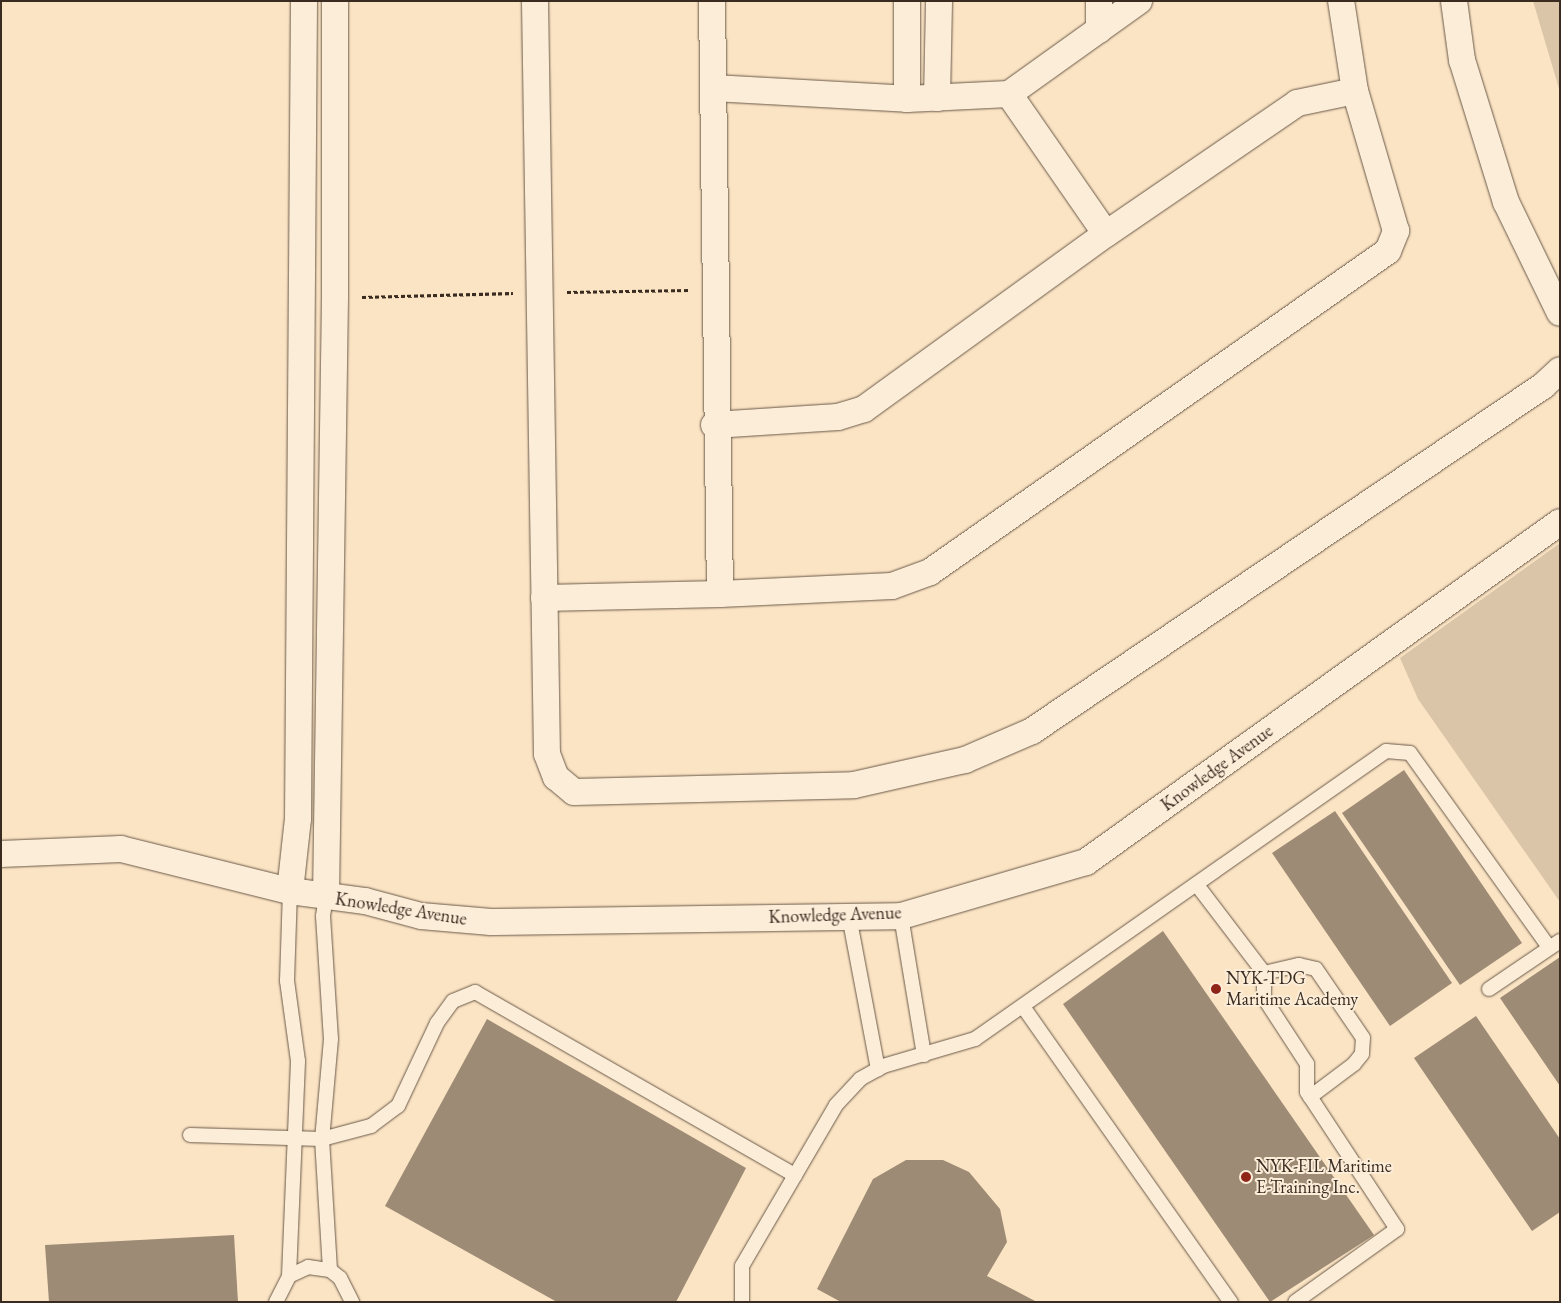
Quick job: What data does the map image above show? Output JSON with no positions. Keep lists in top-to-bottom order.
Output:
{
  "streets": {
    "street": ["Knowledge Avenue"]
  },
  "places": ["NYK-TDG Maritime Academy", "NYK-FIL Maritime E-Training Inc."]
}
